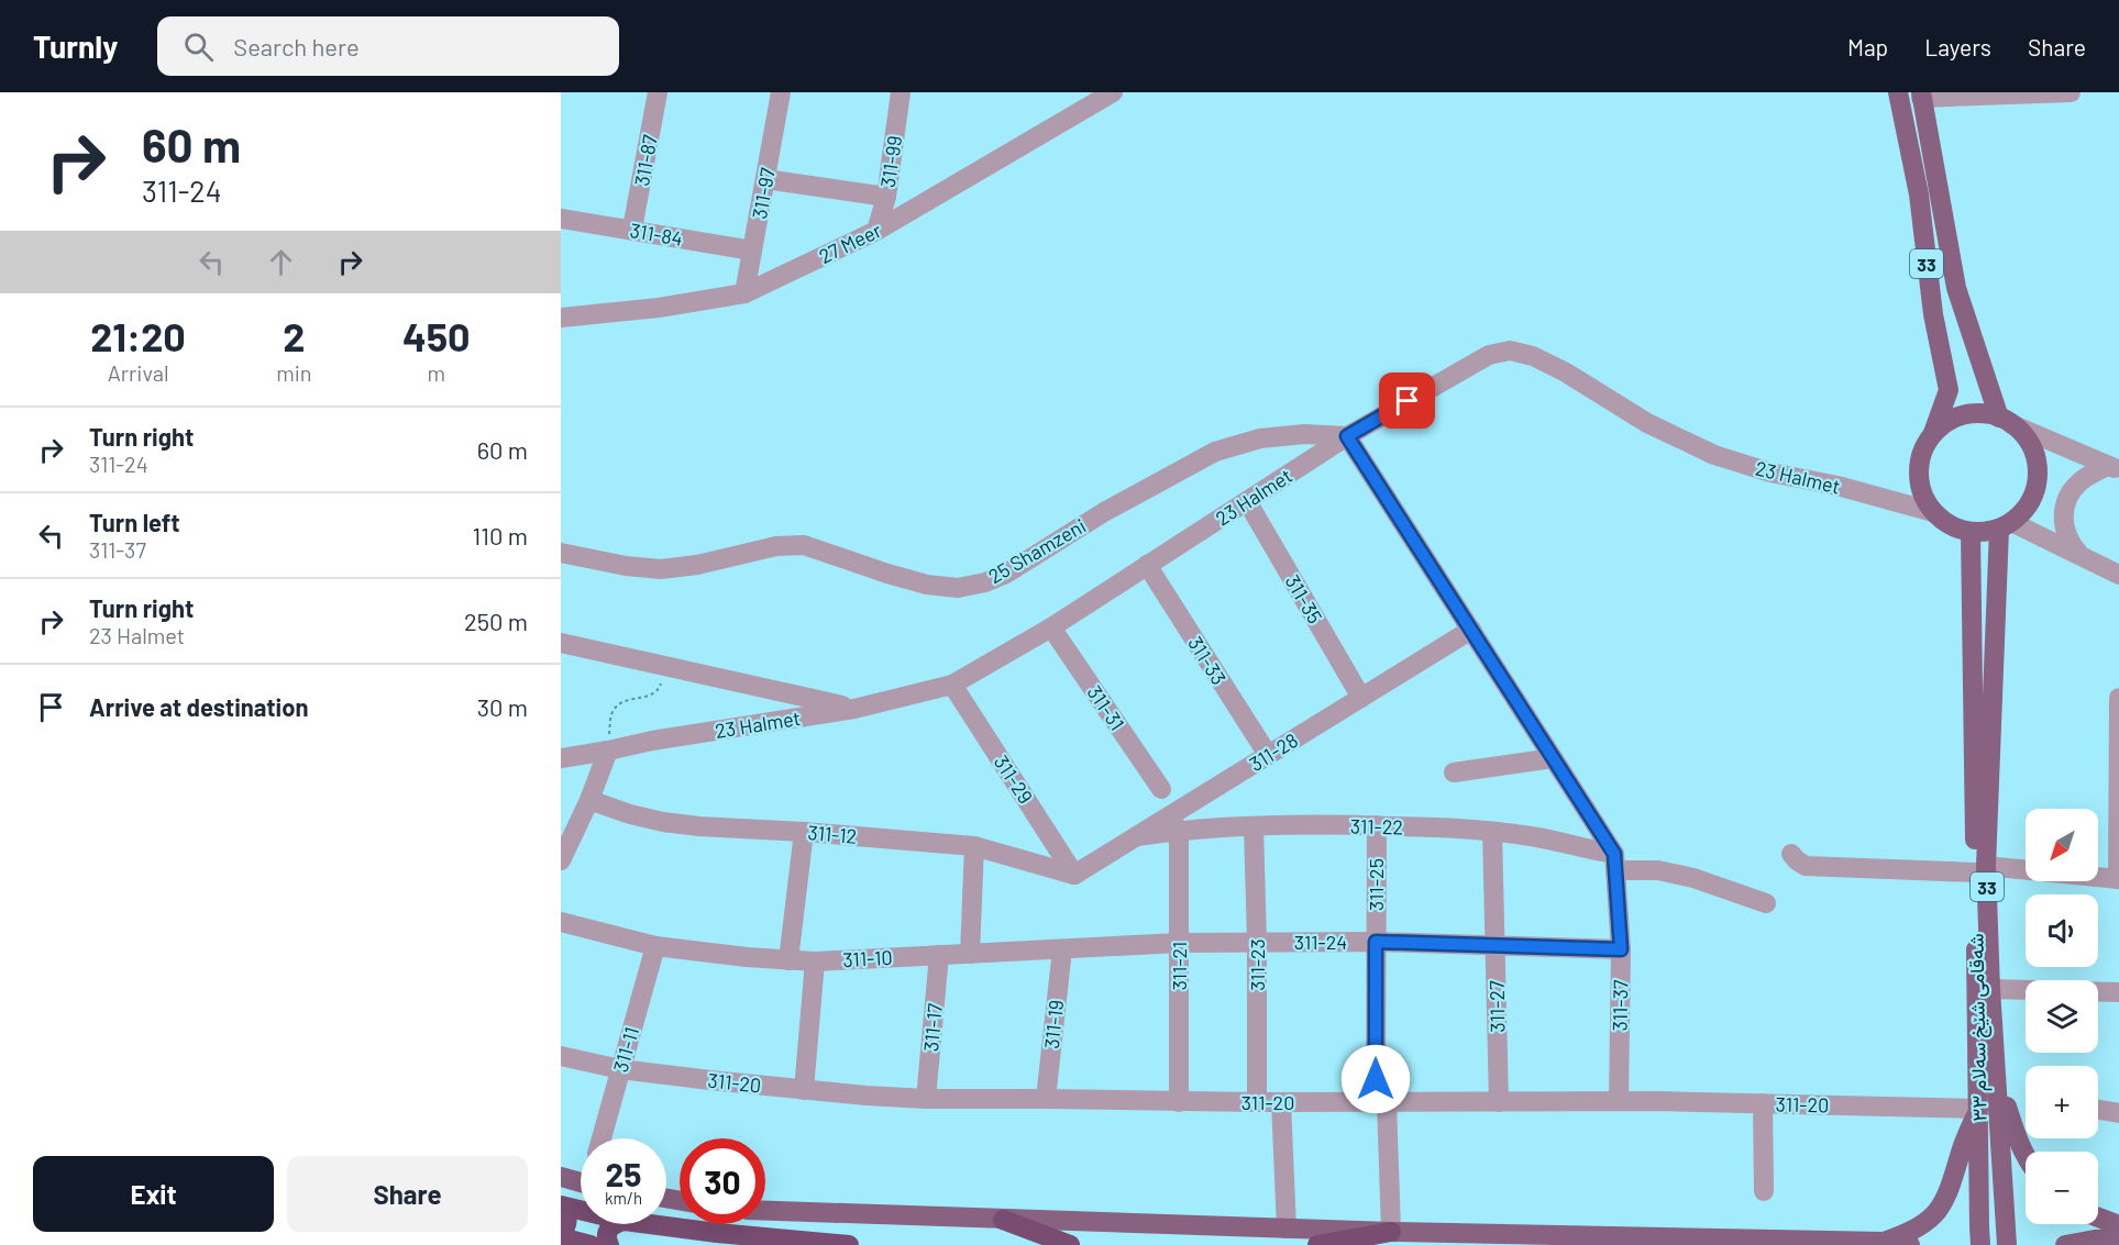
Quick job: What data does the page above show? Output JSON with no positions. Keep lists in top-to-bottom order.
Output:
{
  "streets": {
    "main road": ["33", "شەقامی شێخ سەلام ٣٣"],
    "street": [
      "311-87",
      "311-99",
      "311-97",
      "311-84",
      "27 Meer",
      "23 Halmet",
      "25 Shamzeni",
      "311-35",
      "311-33",
      "311-31",
      "311-28",
      "311-29",
      "311-22",
      "311-12",
      "311-25",
      "311-24",
      "311-10",
      "311-23",
      "311-21",
      "311-37",
      "311-27",
      "311-19",
      "311-17",
      "311-11",
      "311-20"
    ]
  },
  "crossings": [
    ["311-87", "311-84"],
    ["311-99", "27 Meer"],
    ["311-97", "311-84"],
    ["311-97", "27 Meer"],
    ["33", "23 Halmet"],
    ["33", "شەقامی شێخ سەلام ٣٣"],
    ["23 Halmet", "25 Shamzeni"],
    ["23 Halmet", "311-35"],
    ["23 Halmet", "311-33"],
    ["23 Halmet", "311-31"],
    ["23 Halmet", "311-29"],
    ["23 Halmet", "311-37"],
    ["23 Halmet", "شەقامی شێخ سەلام ٣٣"],
    ["25 Shamzeni", "311-37"],
    ["311-35", "311-28"],
    ["311-33", "311-28"],
    ["311-28", "311-22"],
    ["311-28", "311-21"],
    ["311-28", "311-37"],
    ["311-29", "311-22"],
    ["311-29", "311-12"],
    ["311-22", "311-12"],
    ["311-22", "311-25"],
    ["311-22", "311-23"],
    ["311-22", "311-21"],
    ["311-22", "311-37"],
    ["311-22", "311-27"],
    ["311-25", "311-24"],
    ["311-25", "311-20"],
    ["311-24", "311-10"],
    ["311-24", "311-23"],
    ["311-24", "311-21"],
    ["311-24", "311-37"],
    ["311-24", "311-27"],
    ["311-10", "311-21"],
    ["311-10", "311-19"],
    ["311-10", "311-17"],
    ["311-10", "311-11"],
    ["311-23", "311-20"],
    ["311-21", "311-20"],
    ["311-37", "311-20"],
    ["311-27", "311-20"],
    ["311-19", "311-20"],
    ["311-17", "311-20"],
    ["شەقامی شێخ سەلام ٣٣", "311-20"],
    ["311-11", "311-20"]
  ],
  "north": "bottom left",
  "page": {
    "header": "Turnly",
    "search": "Search here",
    "nav": ["Map", "Layers", "Share"],
    "turn": ["60 m", "311-24"],
    "eta": [
      "21:20",
      "Arrival",
      "2",
      "min",
      "450",
      "m"
    ],
    "list": [
      {
        "name": "Turn right",
        "note": "311-24",
        "value": "60 m"
      },
      {
        "name": "Turn left",
        "note": "311-37",
        "value": "110 m"
      },
      {
        "name": "Turn right",
        "note": "23 Halmet",
        "value": "250 m"
      },
      {
        "name": "Arrive at destination",
        "value": "30 m"
      }
    ],
    "map_buttons": ["+", "−"],
    "speed": "25 km/h",
    "limit": "30",
    "buttons": ["Exit", "Share"]
  }
}
